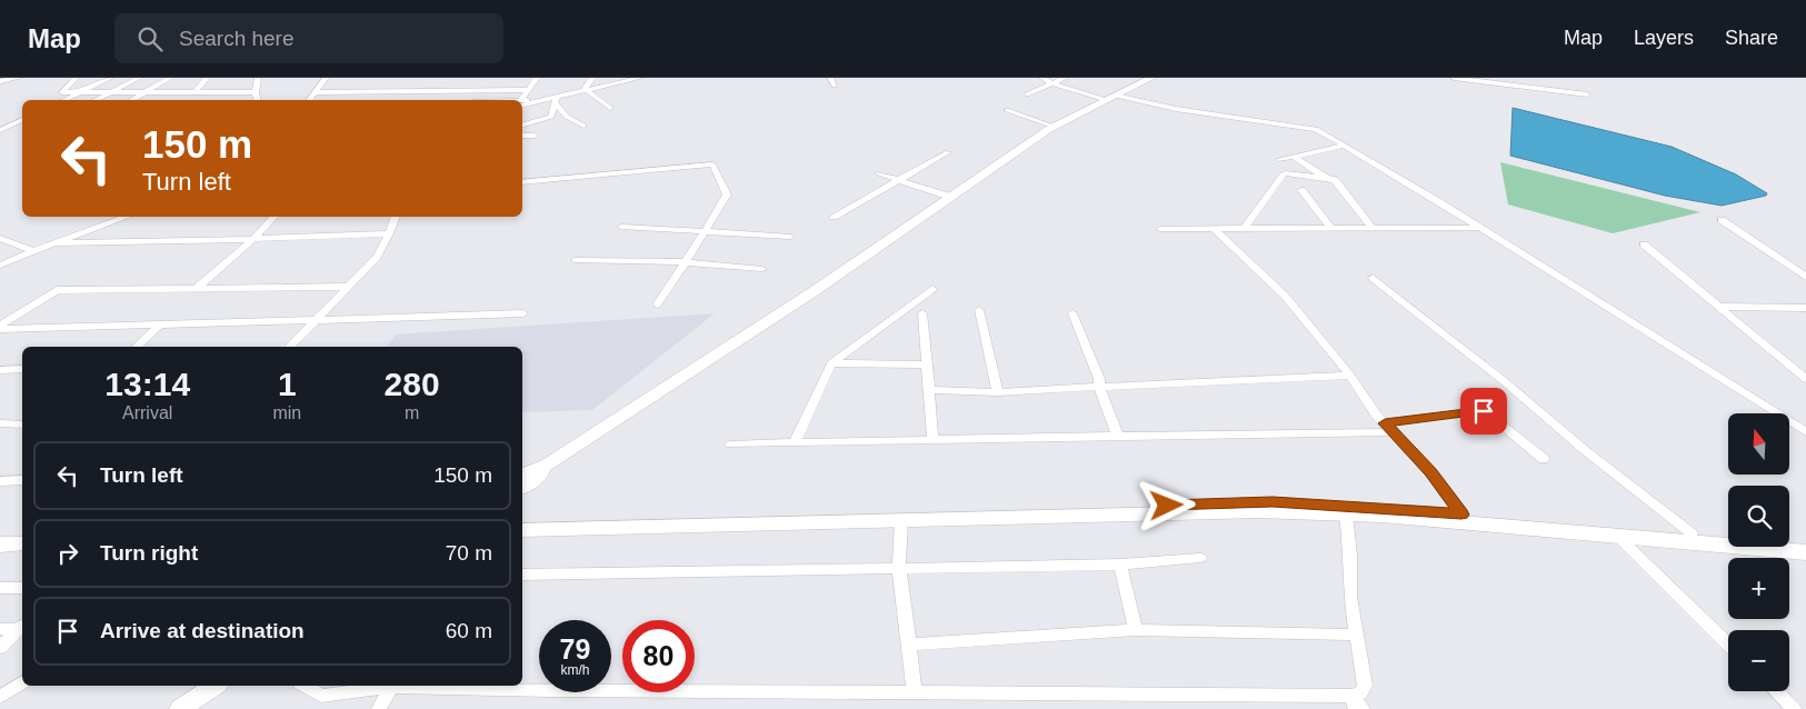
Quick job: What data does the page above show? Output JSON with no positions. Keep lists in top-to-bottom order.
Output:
{
  "north": "top",
  "page": {
    "header": "Map",
    "search": "Search here",
    "nav": ["Map", "Layers", "Share"],
    "turn": ["150 m", "Turn left"],
    "eta": [
      "13:14",
      "Arrival",
      "1",
      "min",
      "280",
      "m"
    ],
    "map_buttons": ["+", "−"],
    "list": [
      {
        "name": "Turn left",
        "value": "150 m"
      },
      {
        "name": "Turn right",
        "value": "70 m"
      },
      {
        "name": "Arrive at destination",
        "value": "60 m"
      }
    ],
    "speed": "79 km/h",
    "limit": "80"
  }
}
